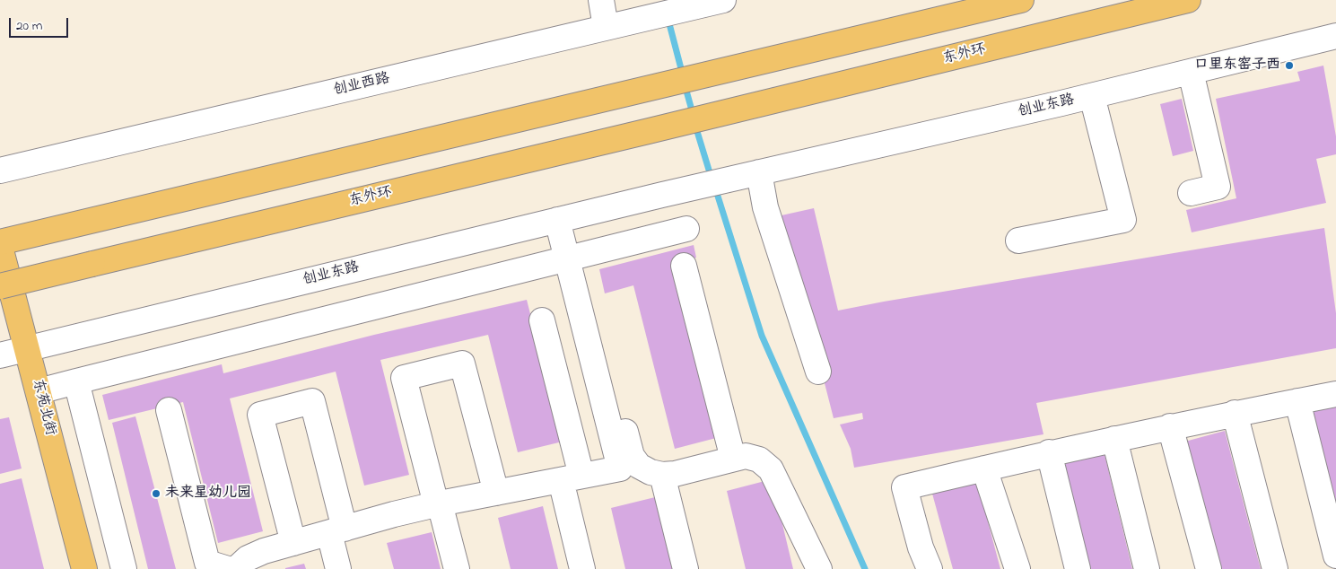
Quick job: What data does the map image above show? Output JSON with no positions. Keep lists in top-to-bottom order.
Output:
{
  "streets": {
    "main road": ["东外环", "东苑北街"],
    "street": ["创业西路", "创业东路"]
  },
  "crossings": [
    ["创业东路", "东苑北街"]
  ],
  "places": ["口里东窑子西", "未来星幼儿园"],
  "scale_bar": "20 m"
}
